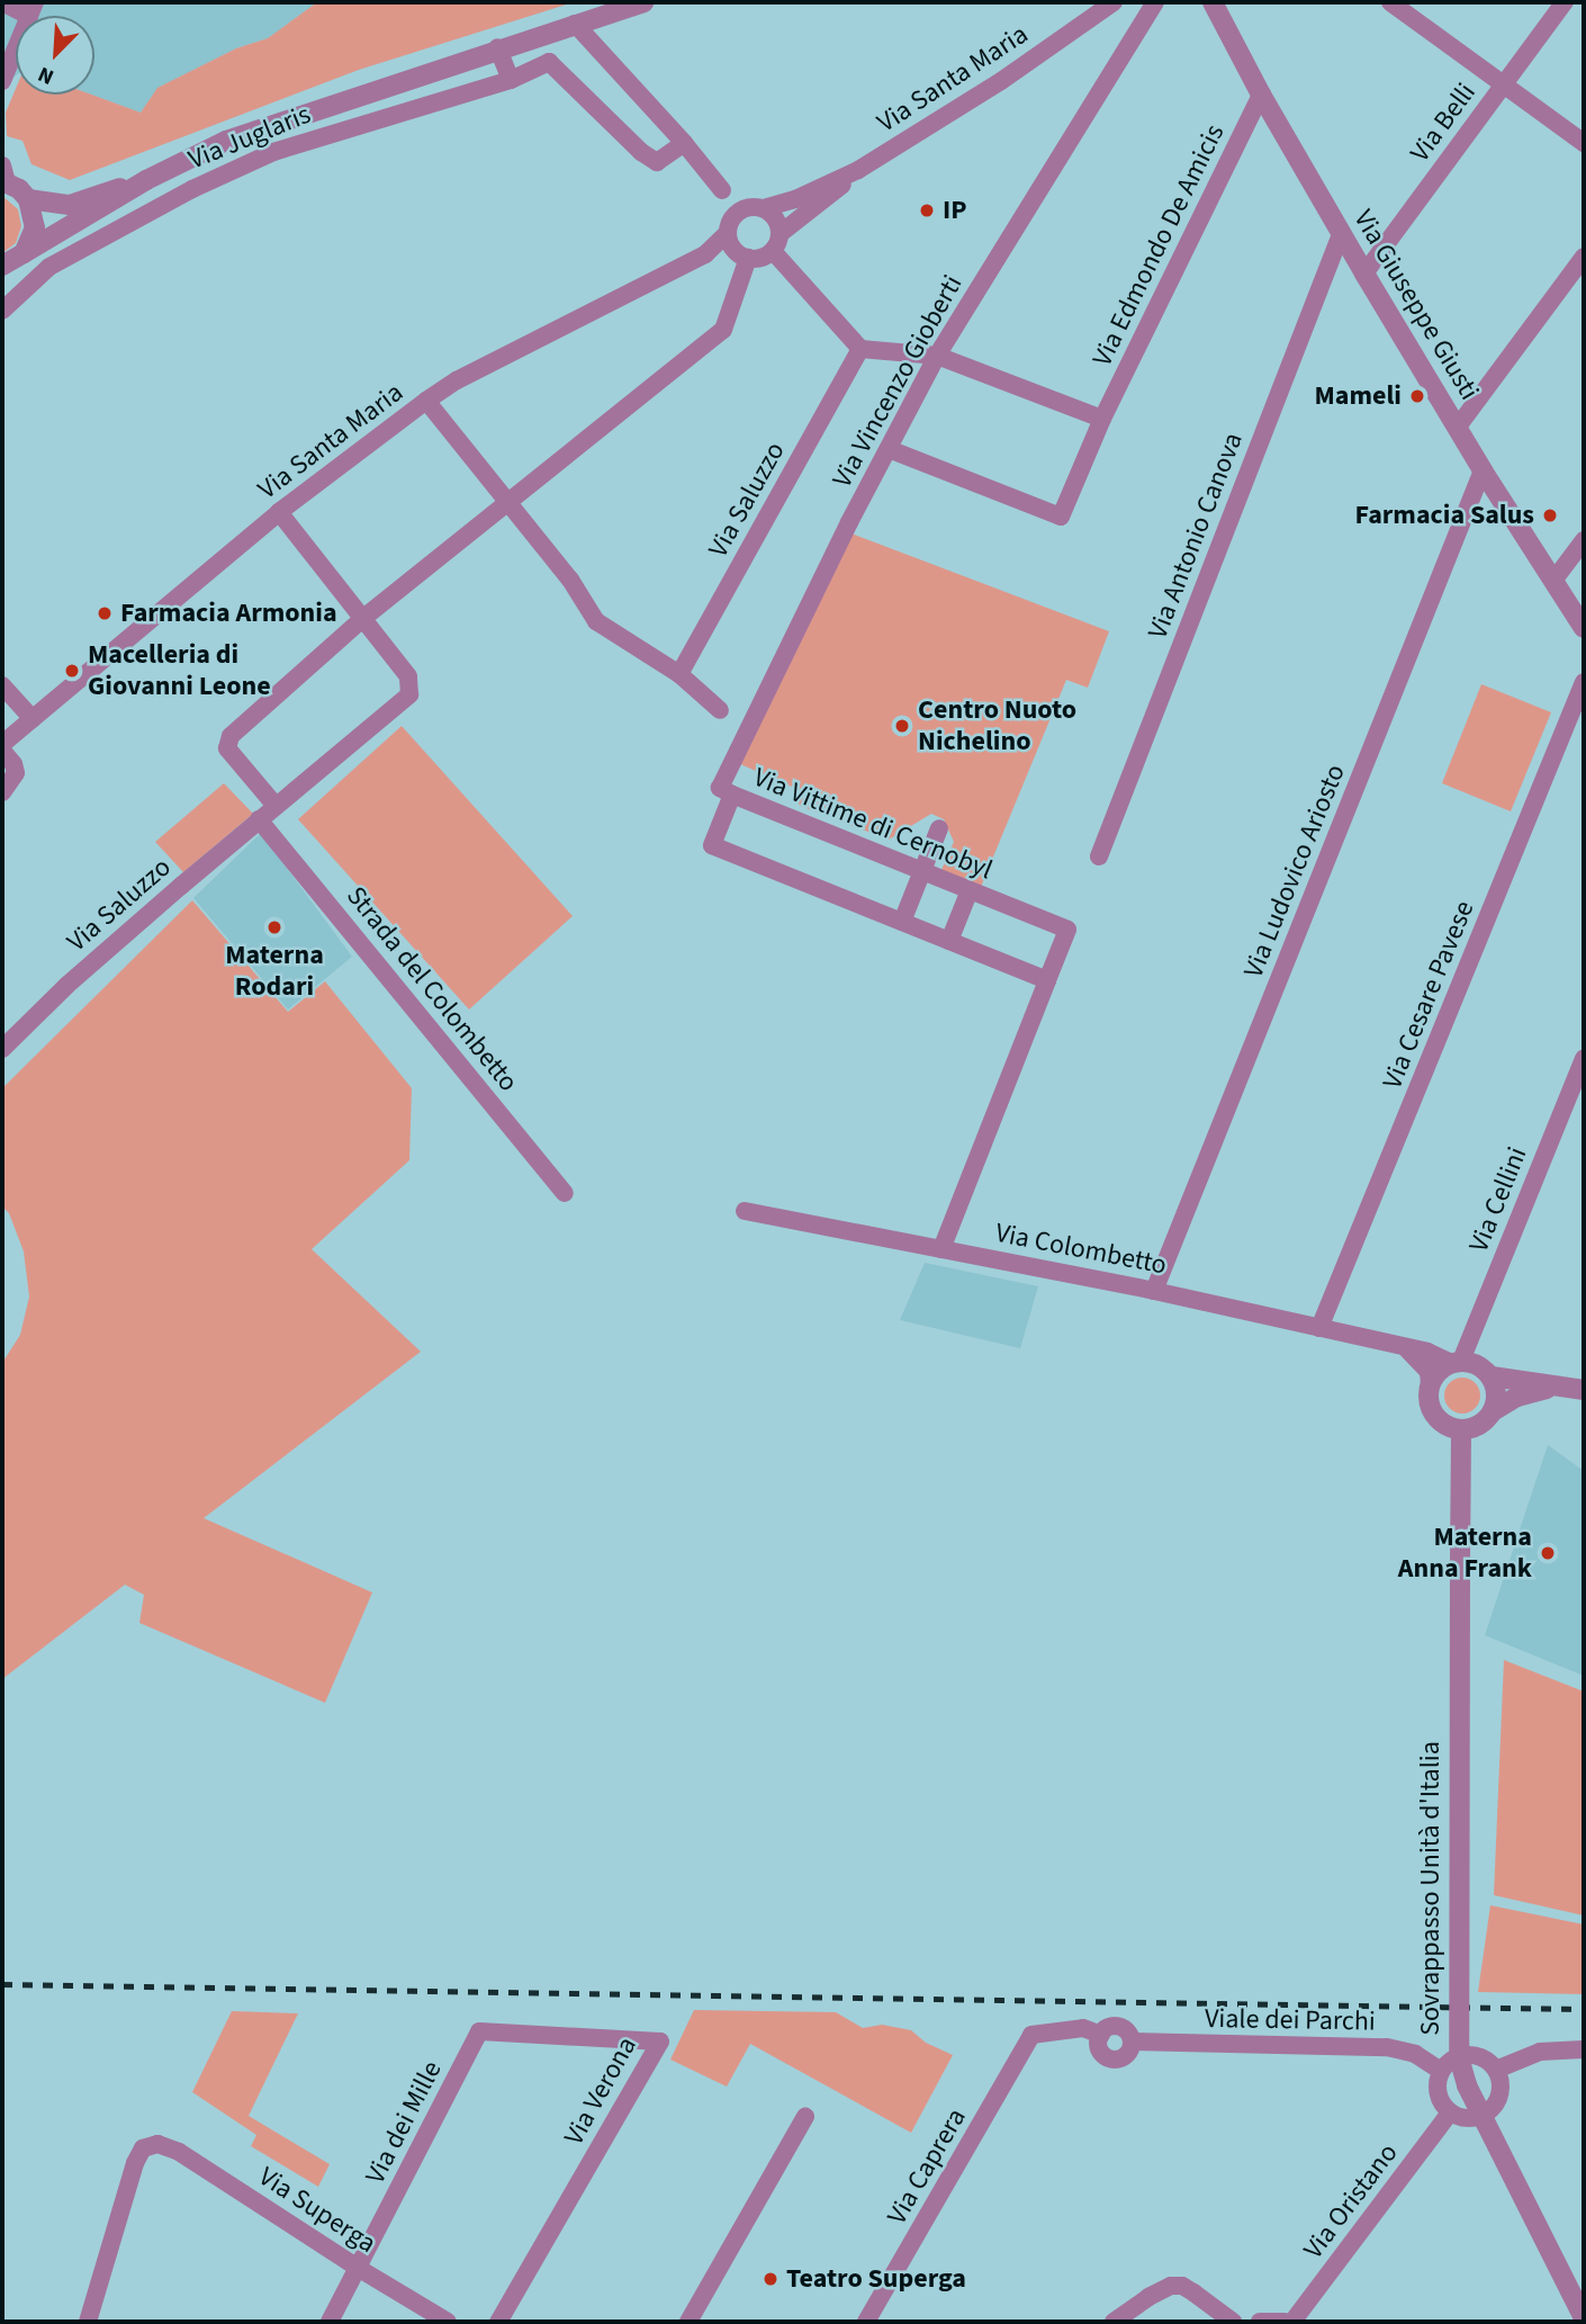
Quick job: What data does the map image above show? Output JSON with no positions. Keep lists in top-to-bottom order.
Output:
{
  "streets": {
    "street": [
      "Via Santa Maria",
      "Via Belli",
      "Via Juglaris",
      "Via Edmondo De Amicis",
      "Via Giuseppe Giusti",
      "Via Vincenzo Gioberti",
      "Via Saluzzo",
      "Via Antonio Canova",
      "Via Vittime di Cernobyl",
      "Via Ludovico Ariosto",
      "Strada del Colombetto",
      "Via Cesare Pavese",
      "Via Cellini",
      "Via Colombetto",
      "Sovrappasso Unità d'Italia",
      "Viale dei Parchi",
      "Via Verona",
      "Via dei Mille",
      "Via Caprera",
      "Via Oristano",
      "Via Superga"
    ]
  },
  "crossings": [
    ["Via Santa Maria", "Via Saluzzo"],
    ["Via Belli", "Via Giuseppe Giusti"],
    ["Via Edmondo De Amicis", "Via Giuseppe Giusti"],
    ["Via Edmondo De Amicis", "Via Vincenzo Gioberti"],
    ["Via Giuseppe Giusti", "Via Antonio Canova"],
    ["Via Giuseppe Giusti", "Via Ludovico Ariosto"],
    ["Via Vincenzo Gioberti", "Via Vittime di Cernobyl"],
    ["Via Saluzzo", "Strada del Colombetto"],
    ["Via Vittime di Cernobyl", "Via Colombetto"],
    ["Via Ludovico Ariosto", "Via Colombetto"],
    ["Via Cesare Pavese", "Via Colombetto"],
    ["Via Cellini", "Via Colombetto"],
    ["Via Cellini", "Sovrappasso Unità d'Italia"],
    ["Via Colombetto", "Sovrappasso Unità d'Italia"],
    ["Viale dei Parchi", "Via Caprera"],
    ["Viale dei Parchi", "Via Oristano"],
    ["Via Verona", "Via dei Mille"],
    ["Via dei Mille", "Via Superga"]
  ],
  "places": [
    "IP",
    "Mameli",
    "Farmacia Salus",
    "Farmacia Armonia",
    "Macelleria di Giovanni Leone",
    "Centro Nuoto Nichelino",
    "Materna Rodari",
    "Materna Anna Frank",
    "Teatro Superga"
  ],
  "north": "bottom left"
}
